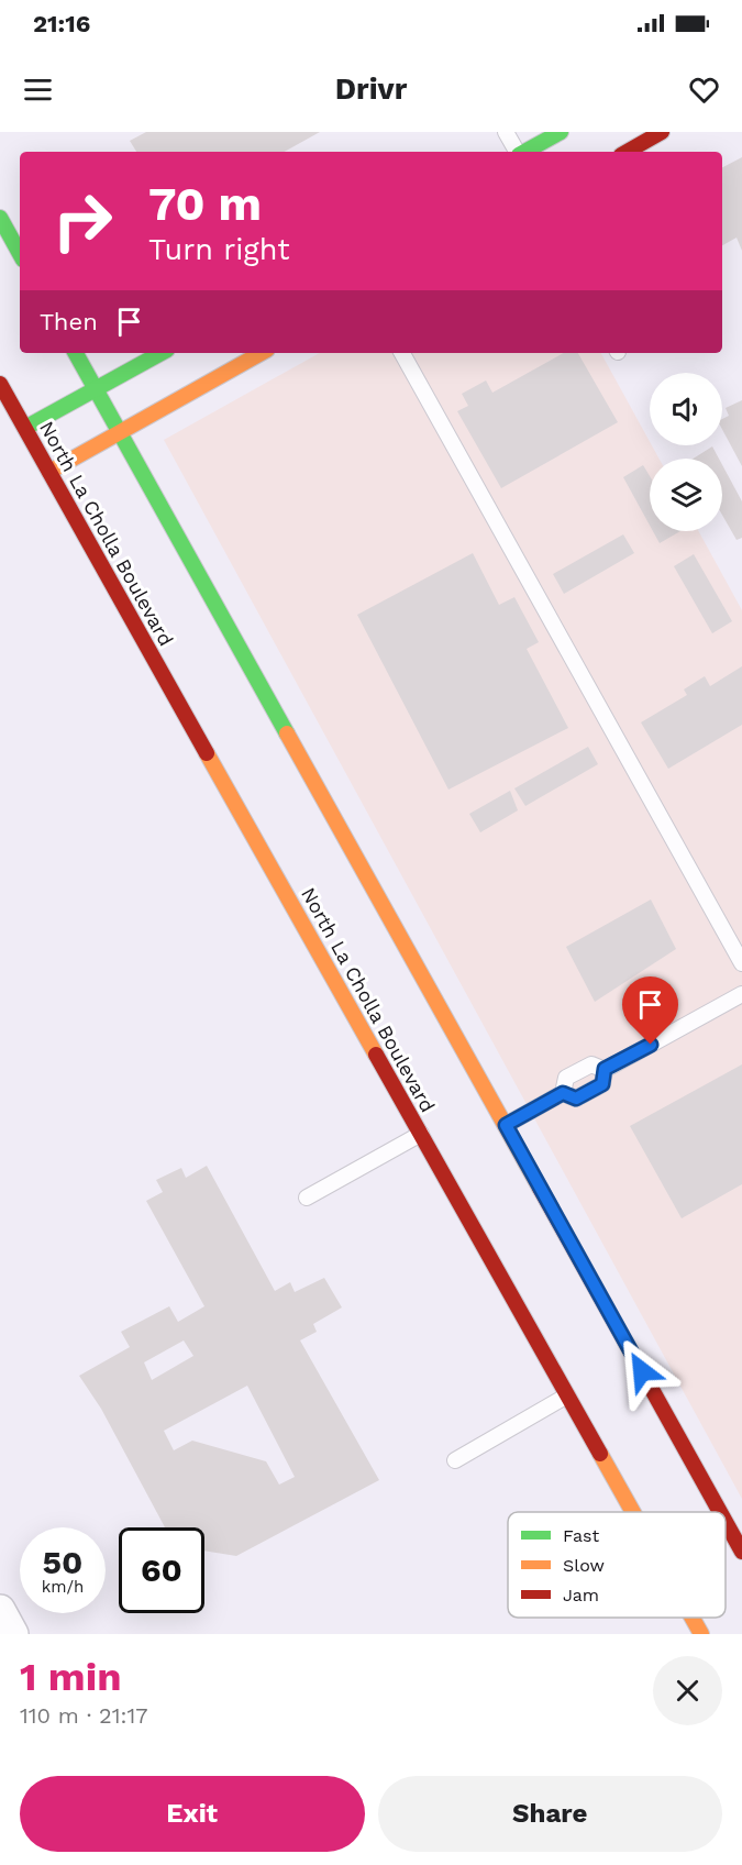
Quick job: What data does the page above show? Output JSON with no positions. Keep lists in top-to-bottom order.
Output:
{
  "streets": {
    "main road": ["North La Cholla Boulevard"]
  },
  "legend": ["Fast", "Slow", "Jam"],
  "page": {
    "status": "21:16",
    "header": "Drivr",
    "turn": ["70 m", "Turn right"],
    "then": "Then",
    "speed": "50 km/h",
    "limit": "60",
    "heading": ["1 min", "110 m · 21:17"],
    "buttons": ["Exit", "Share"]
  }
}
